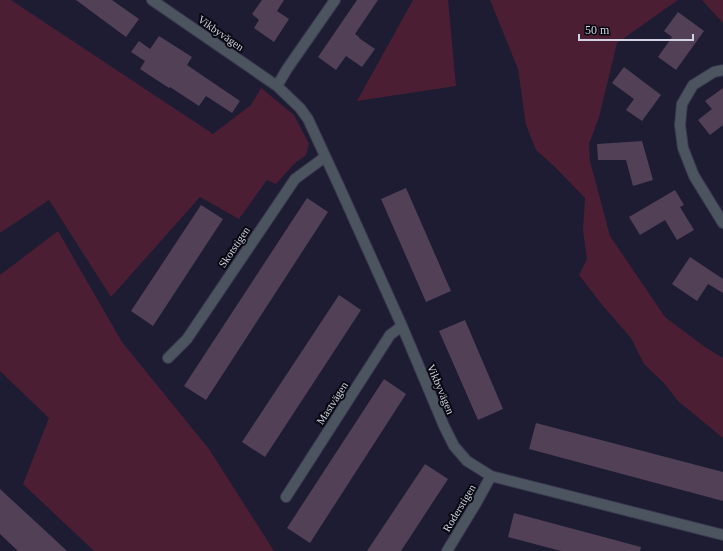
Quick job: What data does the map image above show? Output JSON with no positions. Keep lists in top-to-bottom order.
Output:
{
  "streets": {
    "street": [
      "Vikbyvägen",
      "Skotstigen",
      "Mastvägen",
      "Roderstigen"
    ]
  },
  "crossings": [
    ["Vikbyvägen", "Skotstigen"],
    ["Vikbyvägen", "Mastvägen"],
    ["Vikbyvägen", "Roderstigen"]
  ],
  "scale_bar": "50 m"
}
